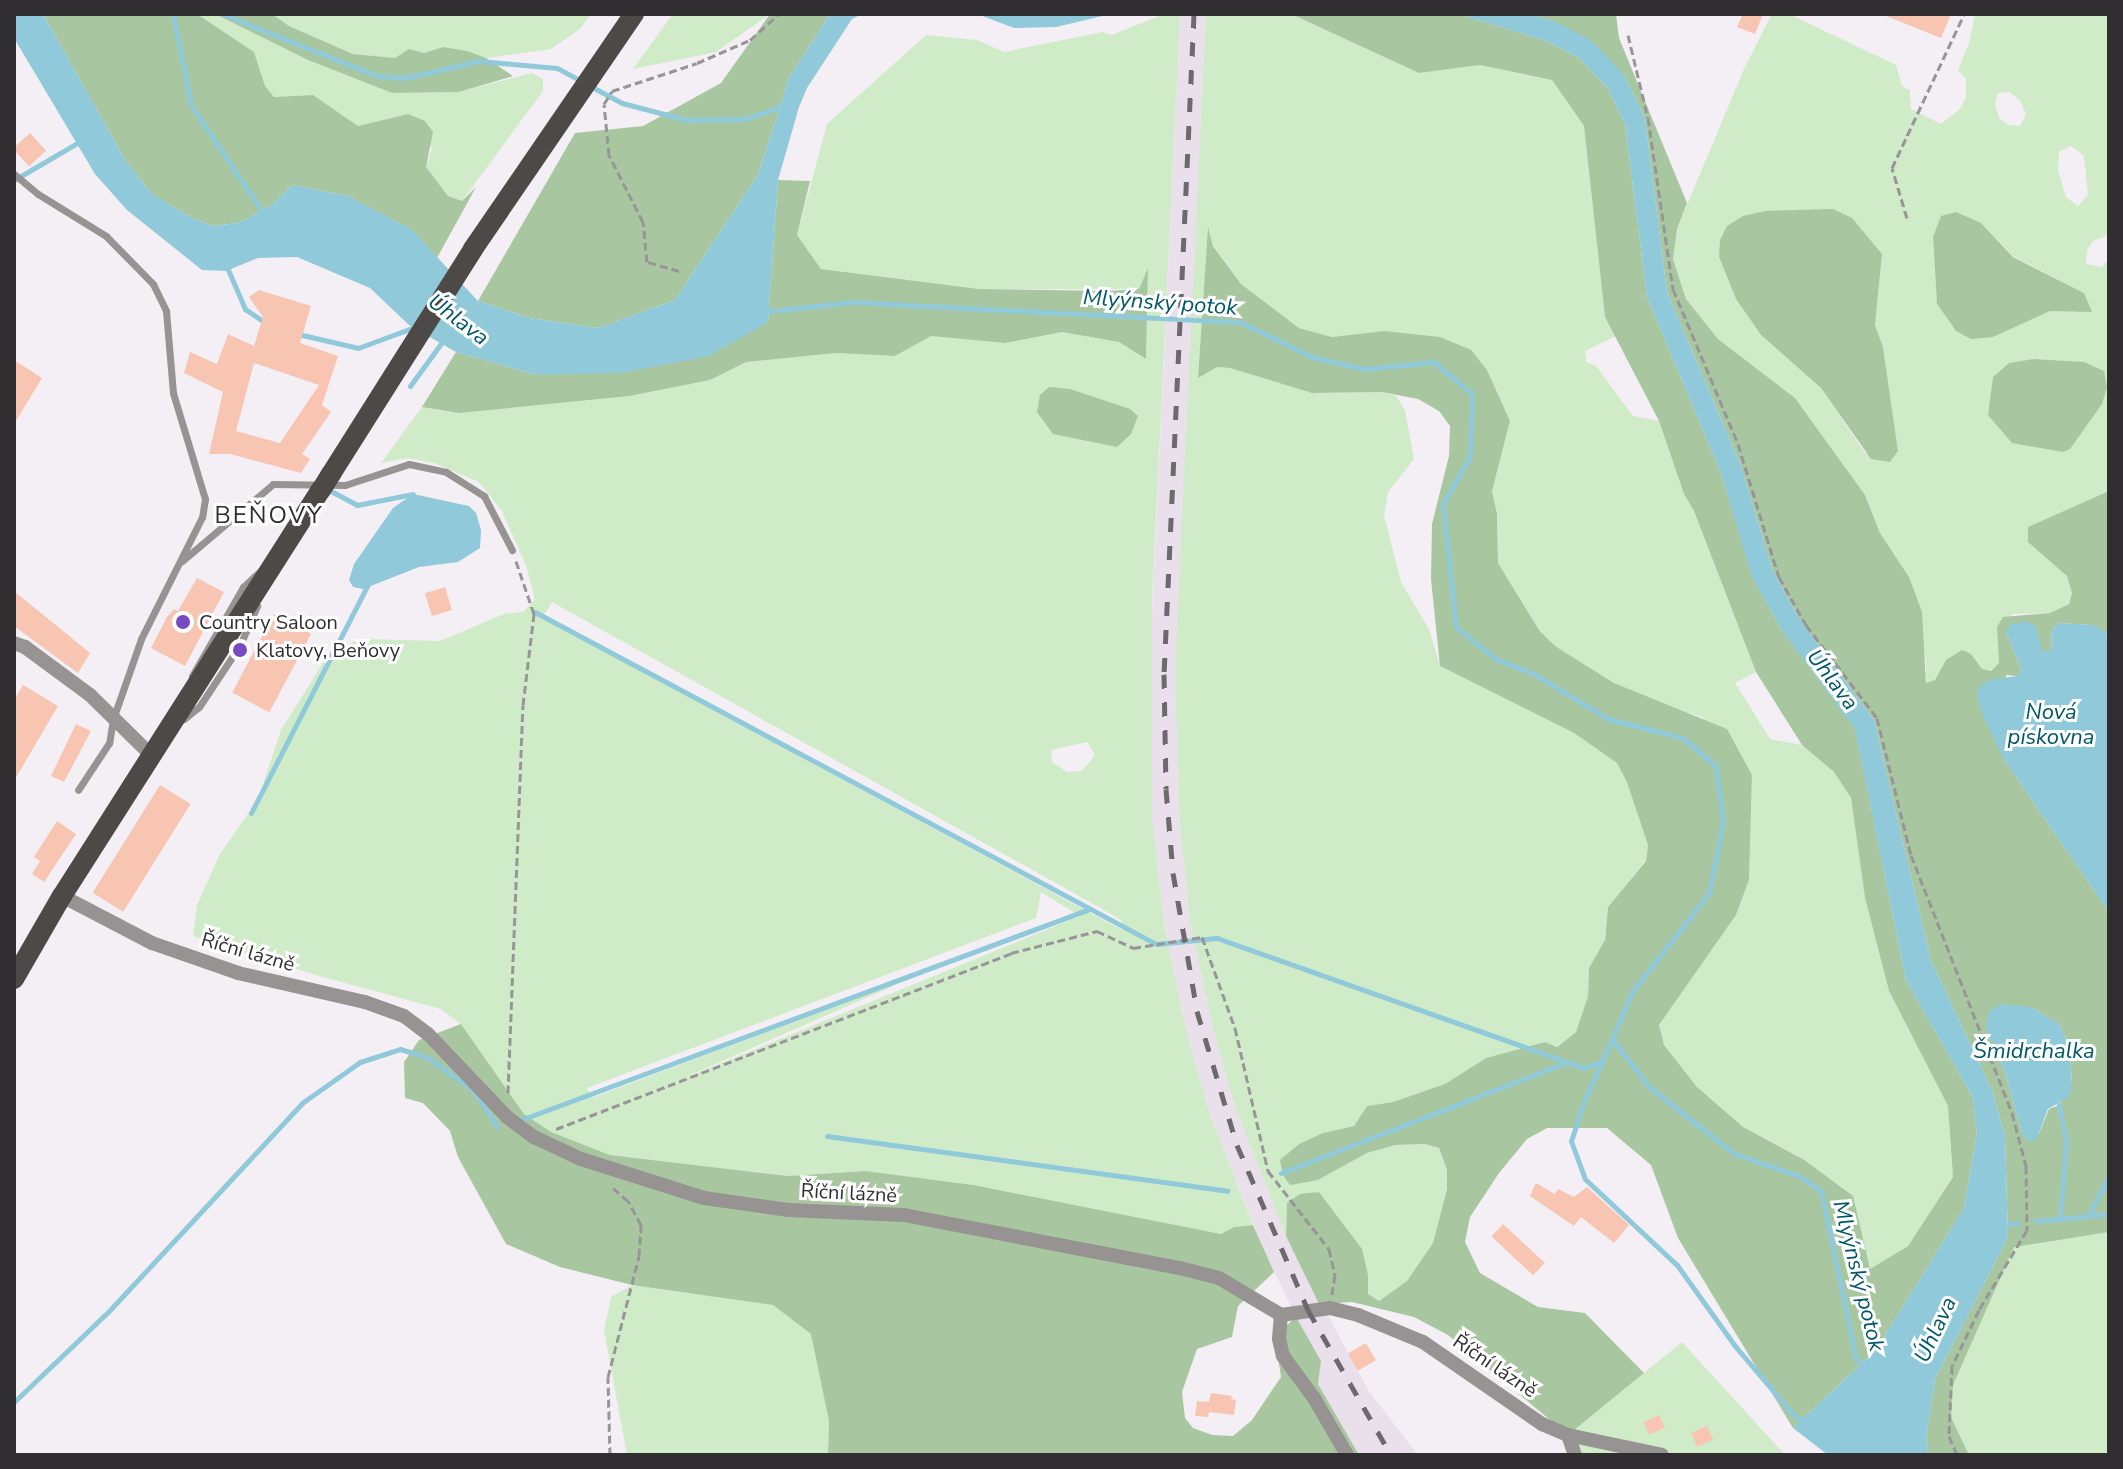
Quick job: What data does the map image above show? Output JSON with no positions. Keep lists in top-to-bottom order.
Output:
{
  "streets": {
    "street": ["Říční lázně"]
  },
  "districts": ["BEŇOVY"],
  "water": [
    "Mlyýnský potok",
    "Úhlava",
    "Nová pískovna",
    "Šmidrchalka"
  ],
  "places": ["Country Saloon", "Klatovy, Beňovy"]
}
